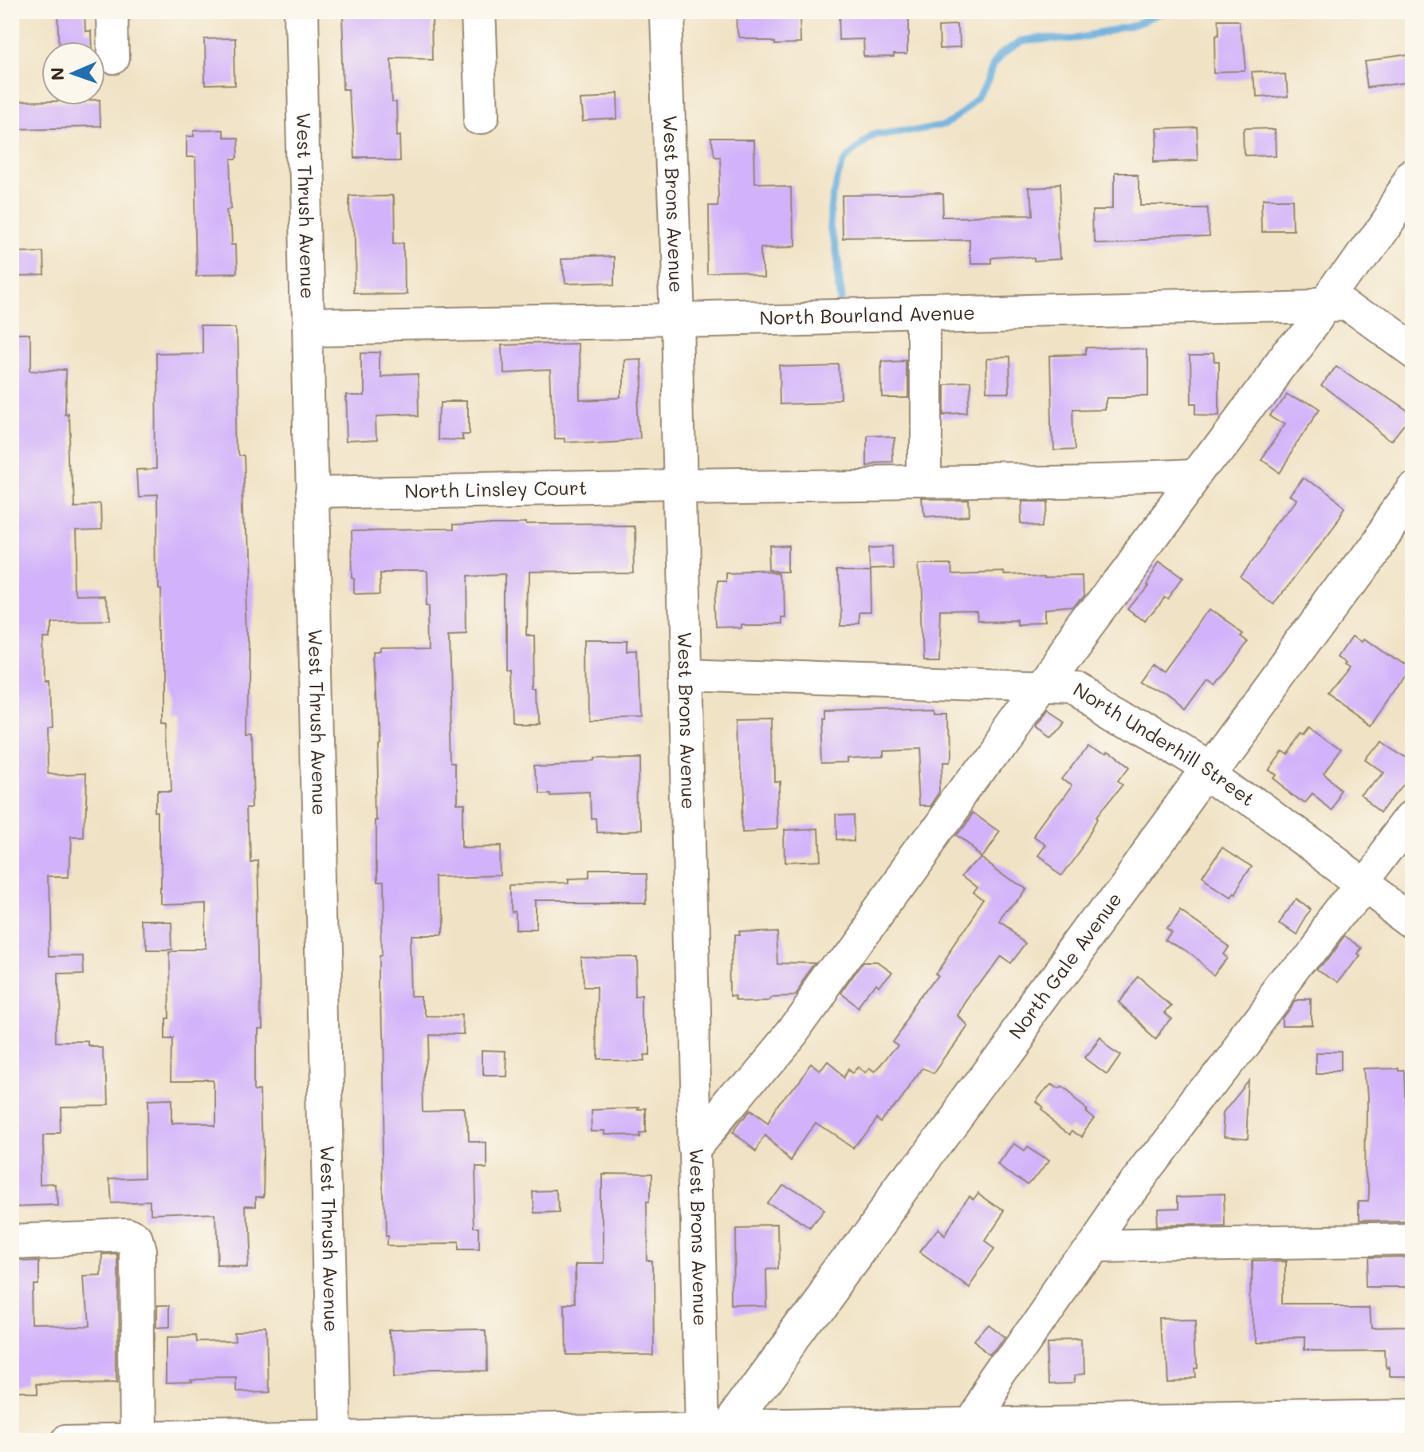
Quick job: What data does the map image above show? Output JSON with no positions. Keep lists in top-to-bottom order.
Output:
{
  "streets": {
    "main road": ["North Gale Avenue"],
    "street": [
      "West Brons Avenue",
      "West Thrush Avenue",
      "North Bourland Avenue",
      "North Linsley Court",
      "North Underhill Street"
    ]
  },
  "crossings": [
    ["West Brons Avenue", "North Bourland Avenue"],
    ["West Brons Avenue", "North Linsley Court"],
    ["West Brons Avenue", "North Underhill Street"],
    ["West Brons Avenue", "North Gale Avenue"],
    ["West Thrush Avenue", "North Bourland Avenue"],
    ["West Thrush Avenue", "North Linsley Court"],
    ["North Underhill Street", "North Gale Avenue"]
  ],
  "north": "left"
}
